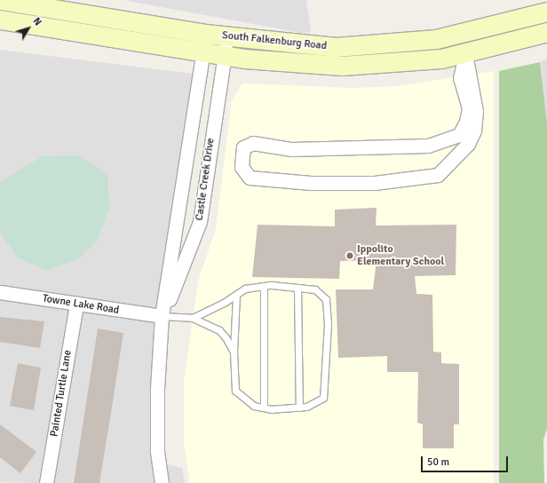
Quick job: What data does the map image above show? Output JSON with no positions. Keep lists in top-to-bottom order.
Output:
{
  "streets": {
    "street": [
      "South Falkenburg Road",
      "Castle Creek Drive",
      "Towne Lake Road",
      "Painted Turtle Lane"
    ]
  },
  "crossings": [
    ["South Falkenburg Road", "Castle Creek Drive"],
    ["Castle Creek Drive", "Towne Lake Road"],
    ["Towne Lake Road", "Painted Turtle Lane"]
  ],
  "places": ["Ippolito Elementary School"],
  "scale_bar": "50 m",
  "north": "top right"
}
